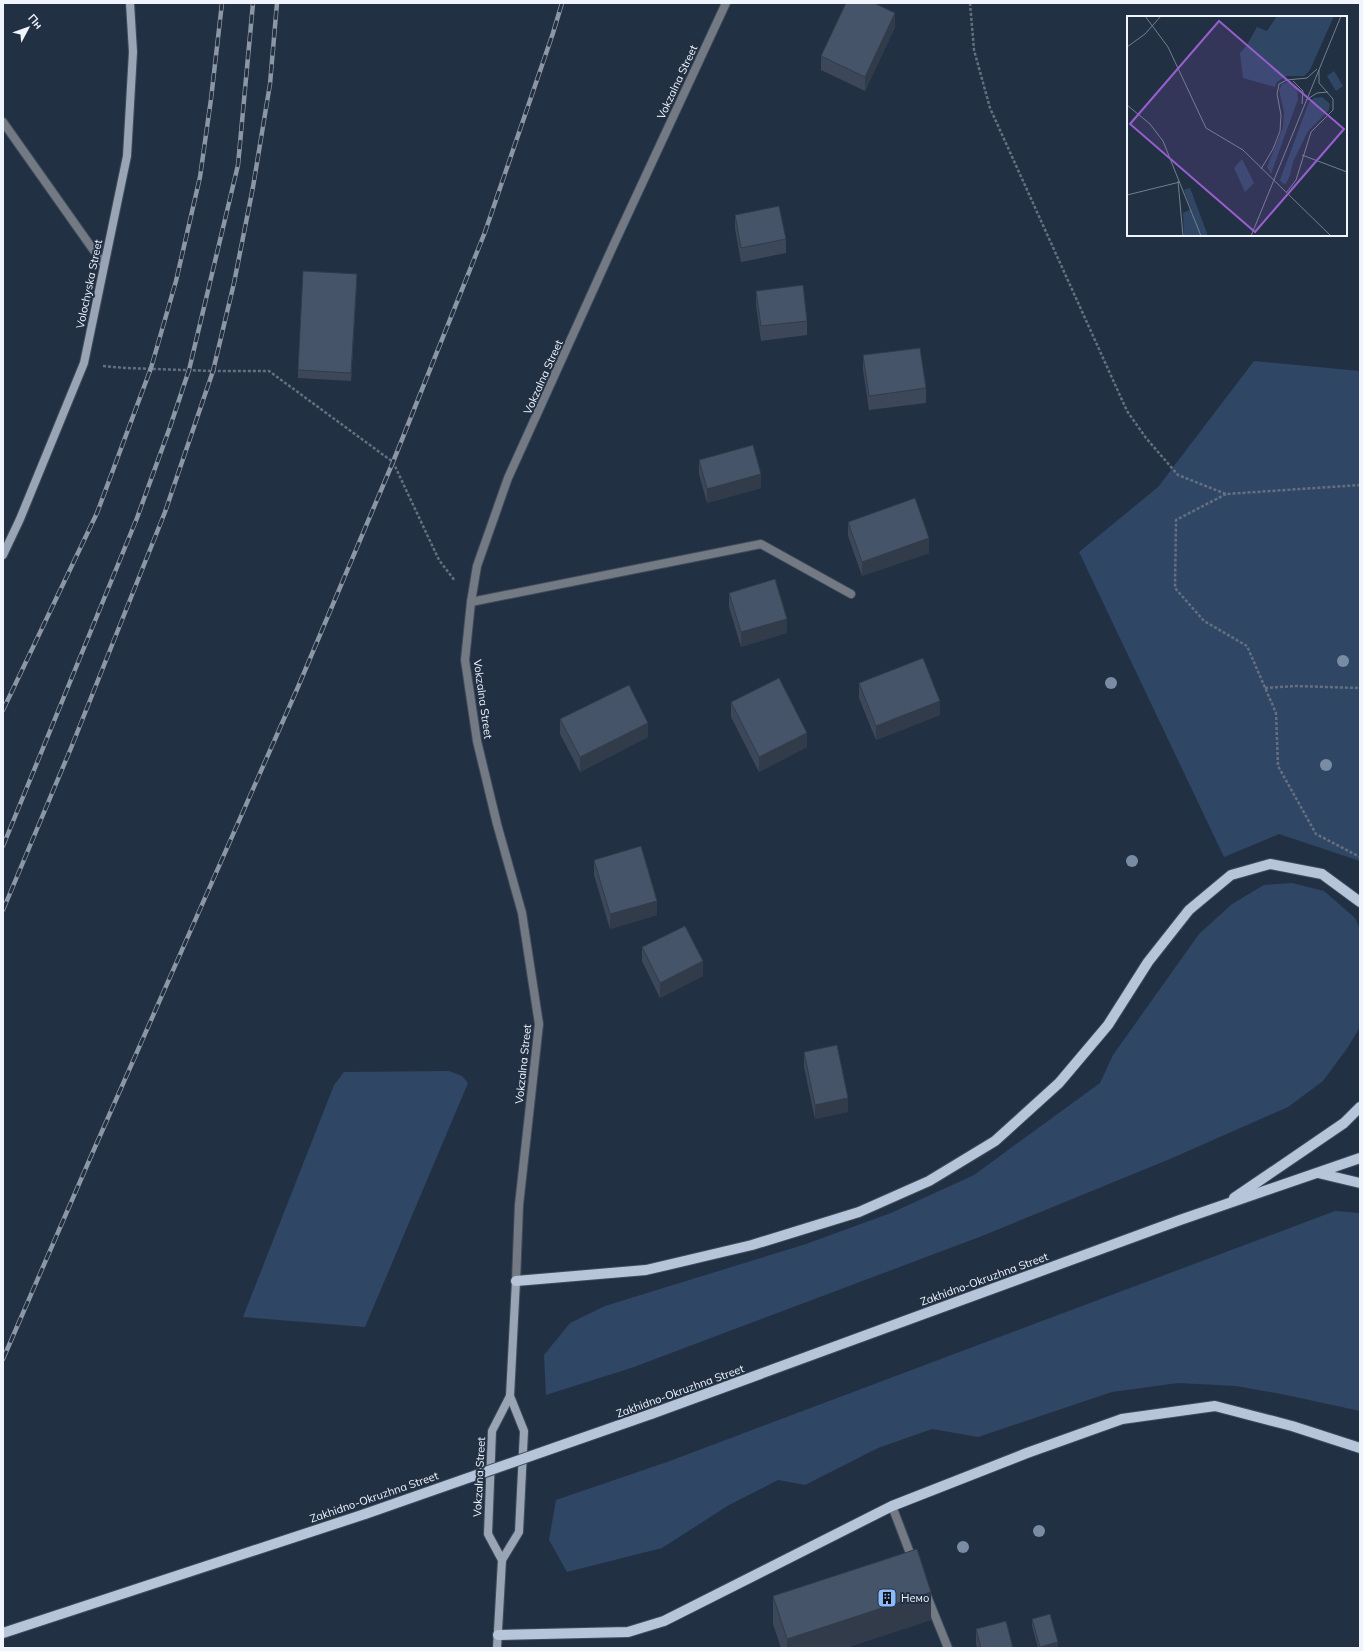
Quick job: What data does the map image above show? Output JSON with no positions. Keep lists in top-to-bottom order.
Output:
{
  "streets": {
    "main road": ["Vokzalna Street", "Volochyska Street", "Zakhidno-Okruzhna Street"]
  },
  "places": {
    "building": ["Немо"]
  },
  "north": "top right"
}
